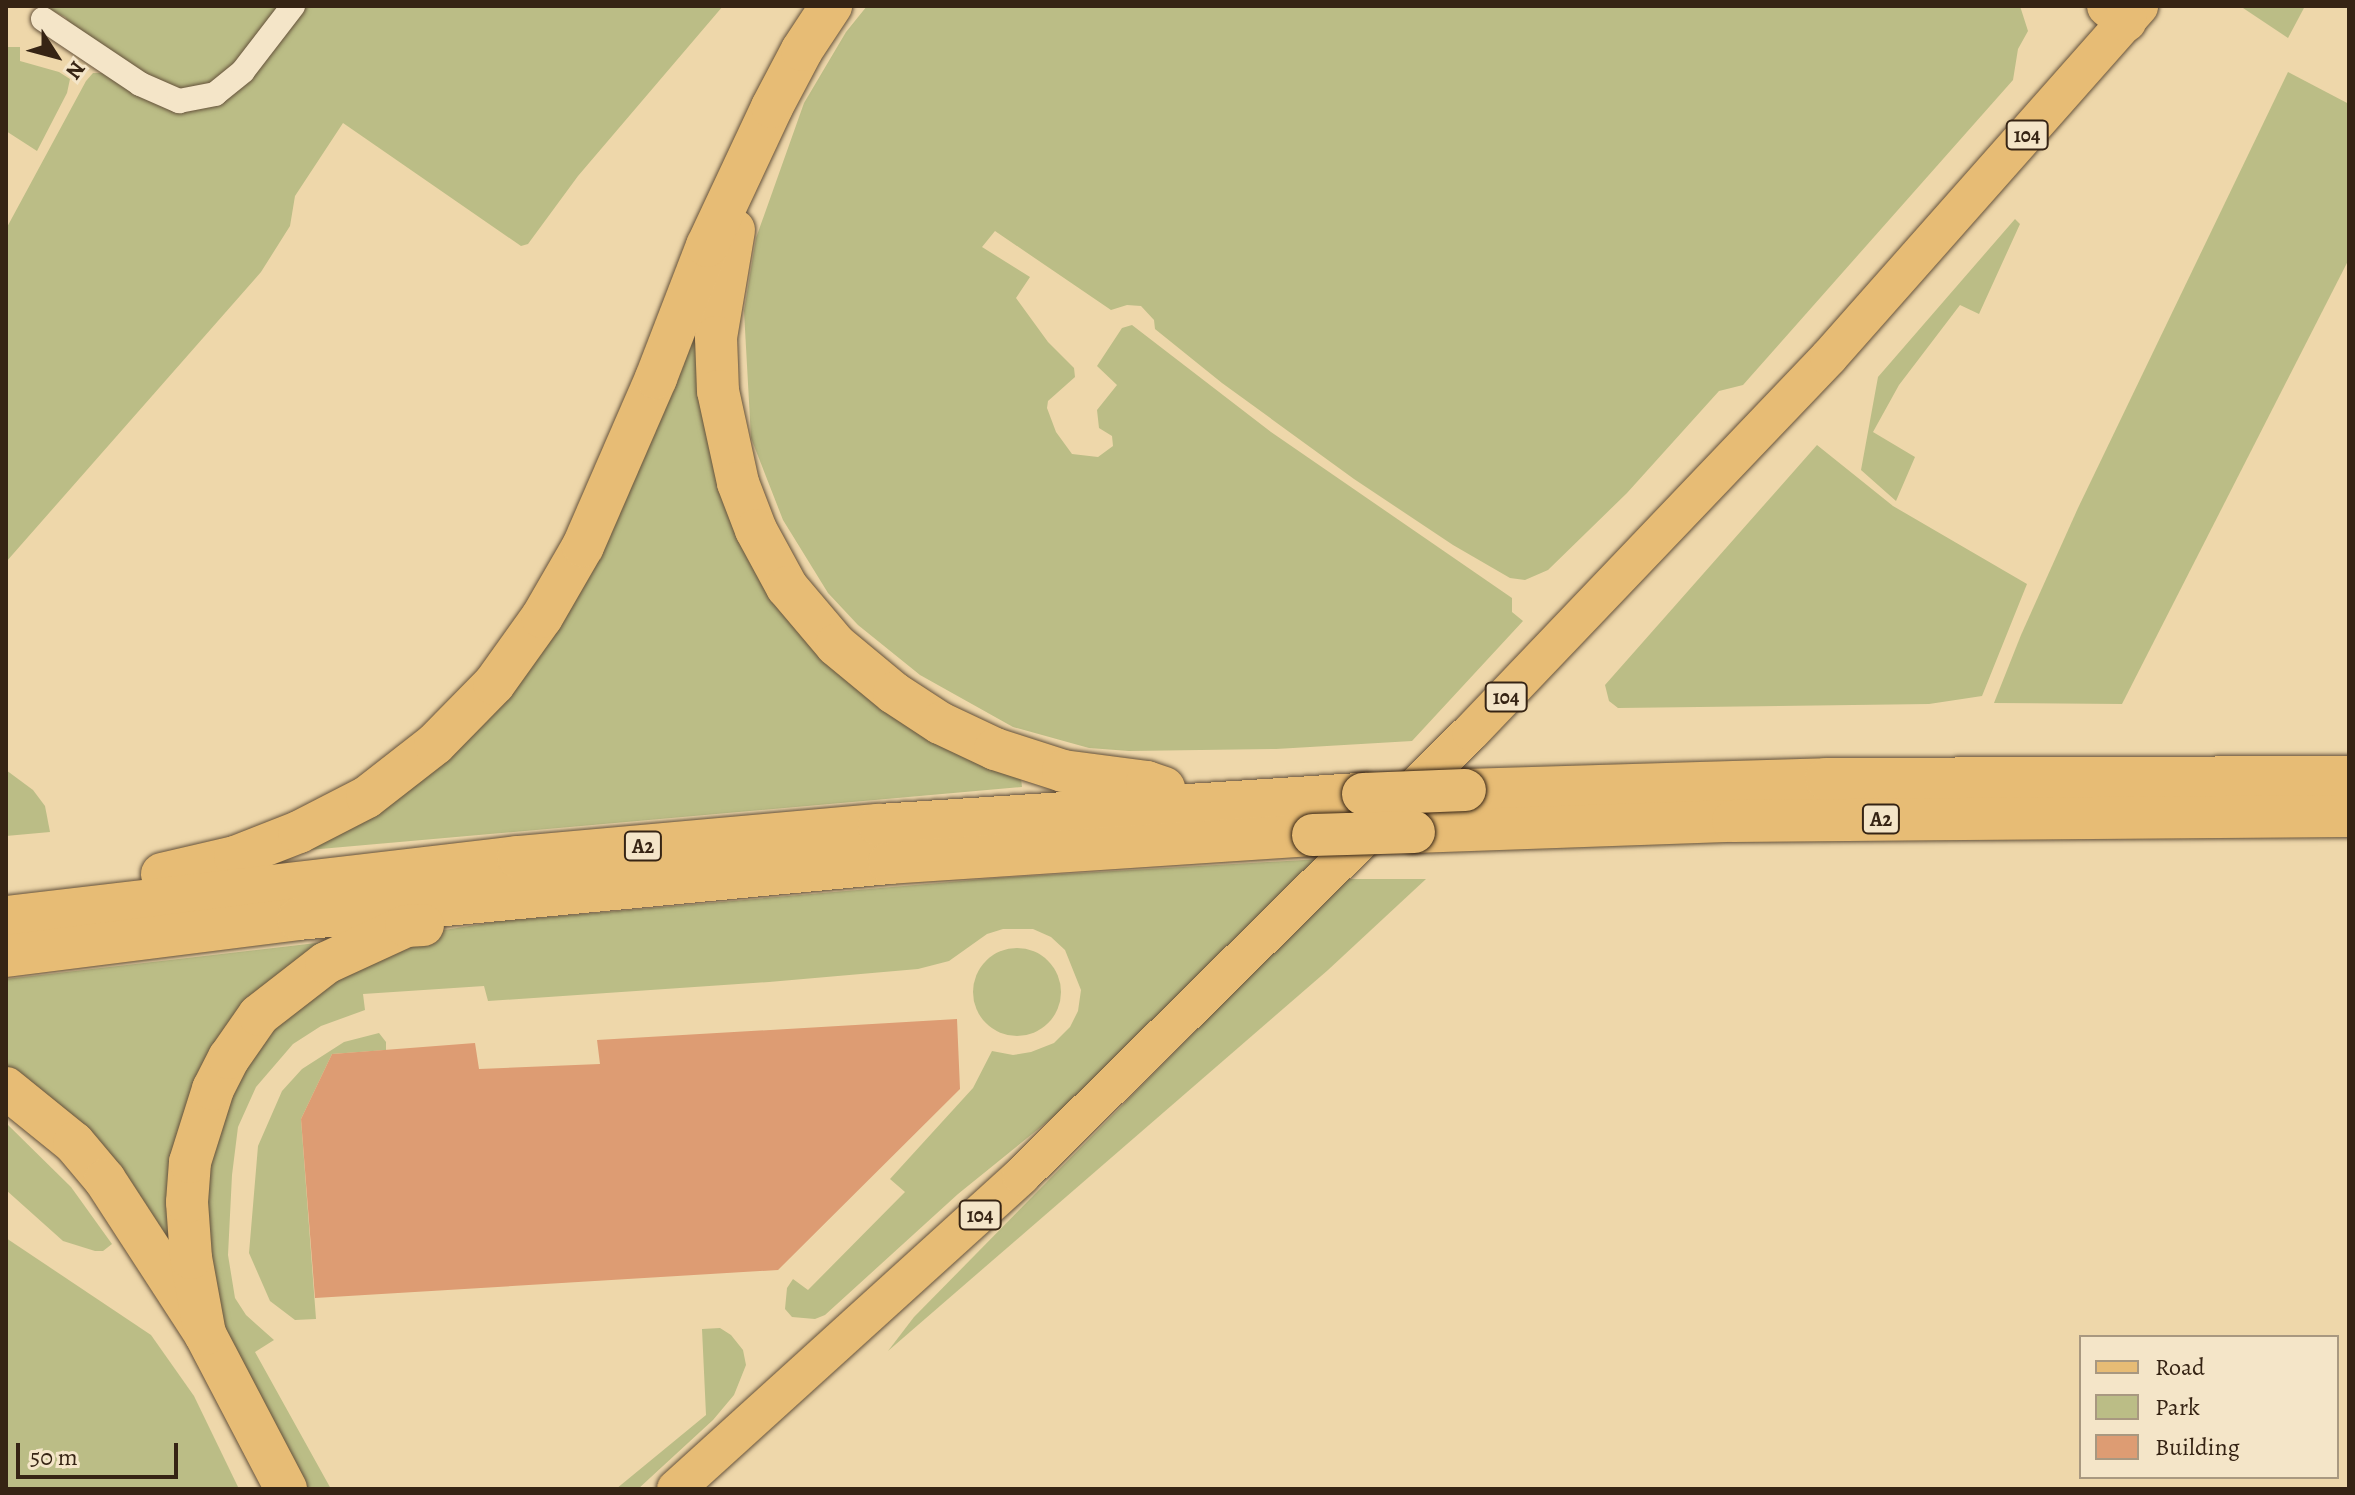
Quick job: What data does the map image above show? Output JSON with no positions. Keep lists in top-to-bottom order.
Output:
{
  "streets": {
    "highway": ["A2"],
    "main road": ["104"]
  },
  "legend": ["Road", "Park", "Building"],
  "scale_bar": "50 m",
  "north": "bottom right"
}
